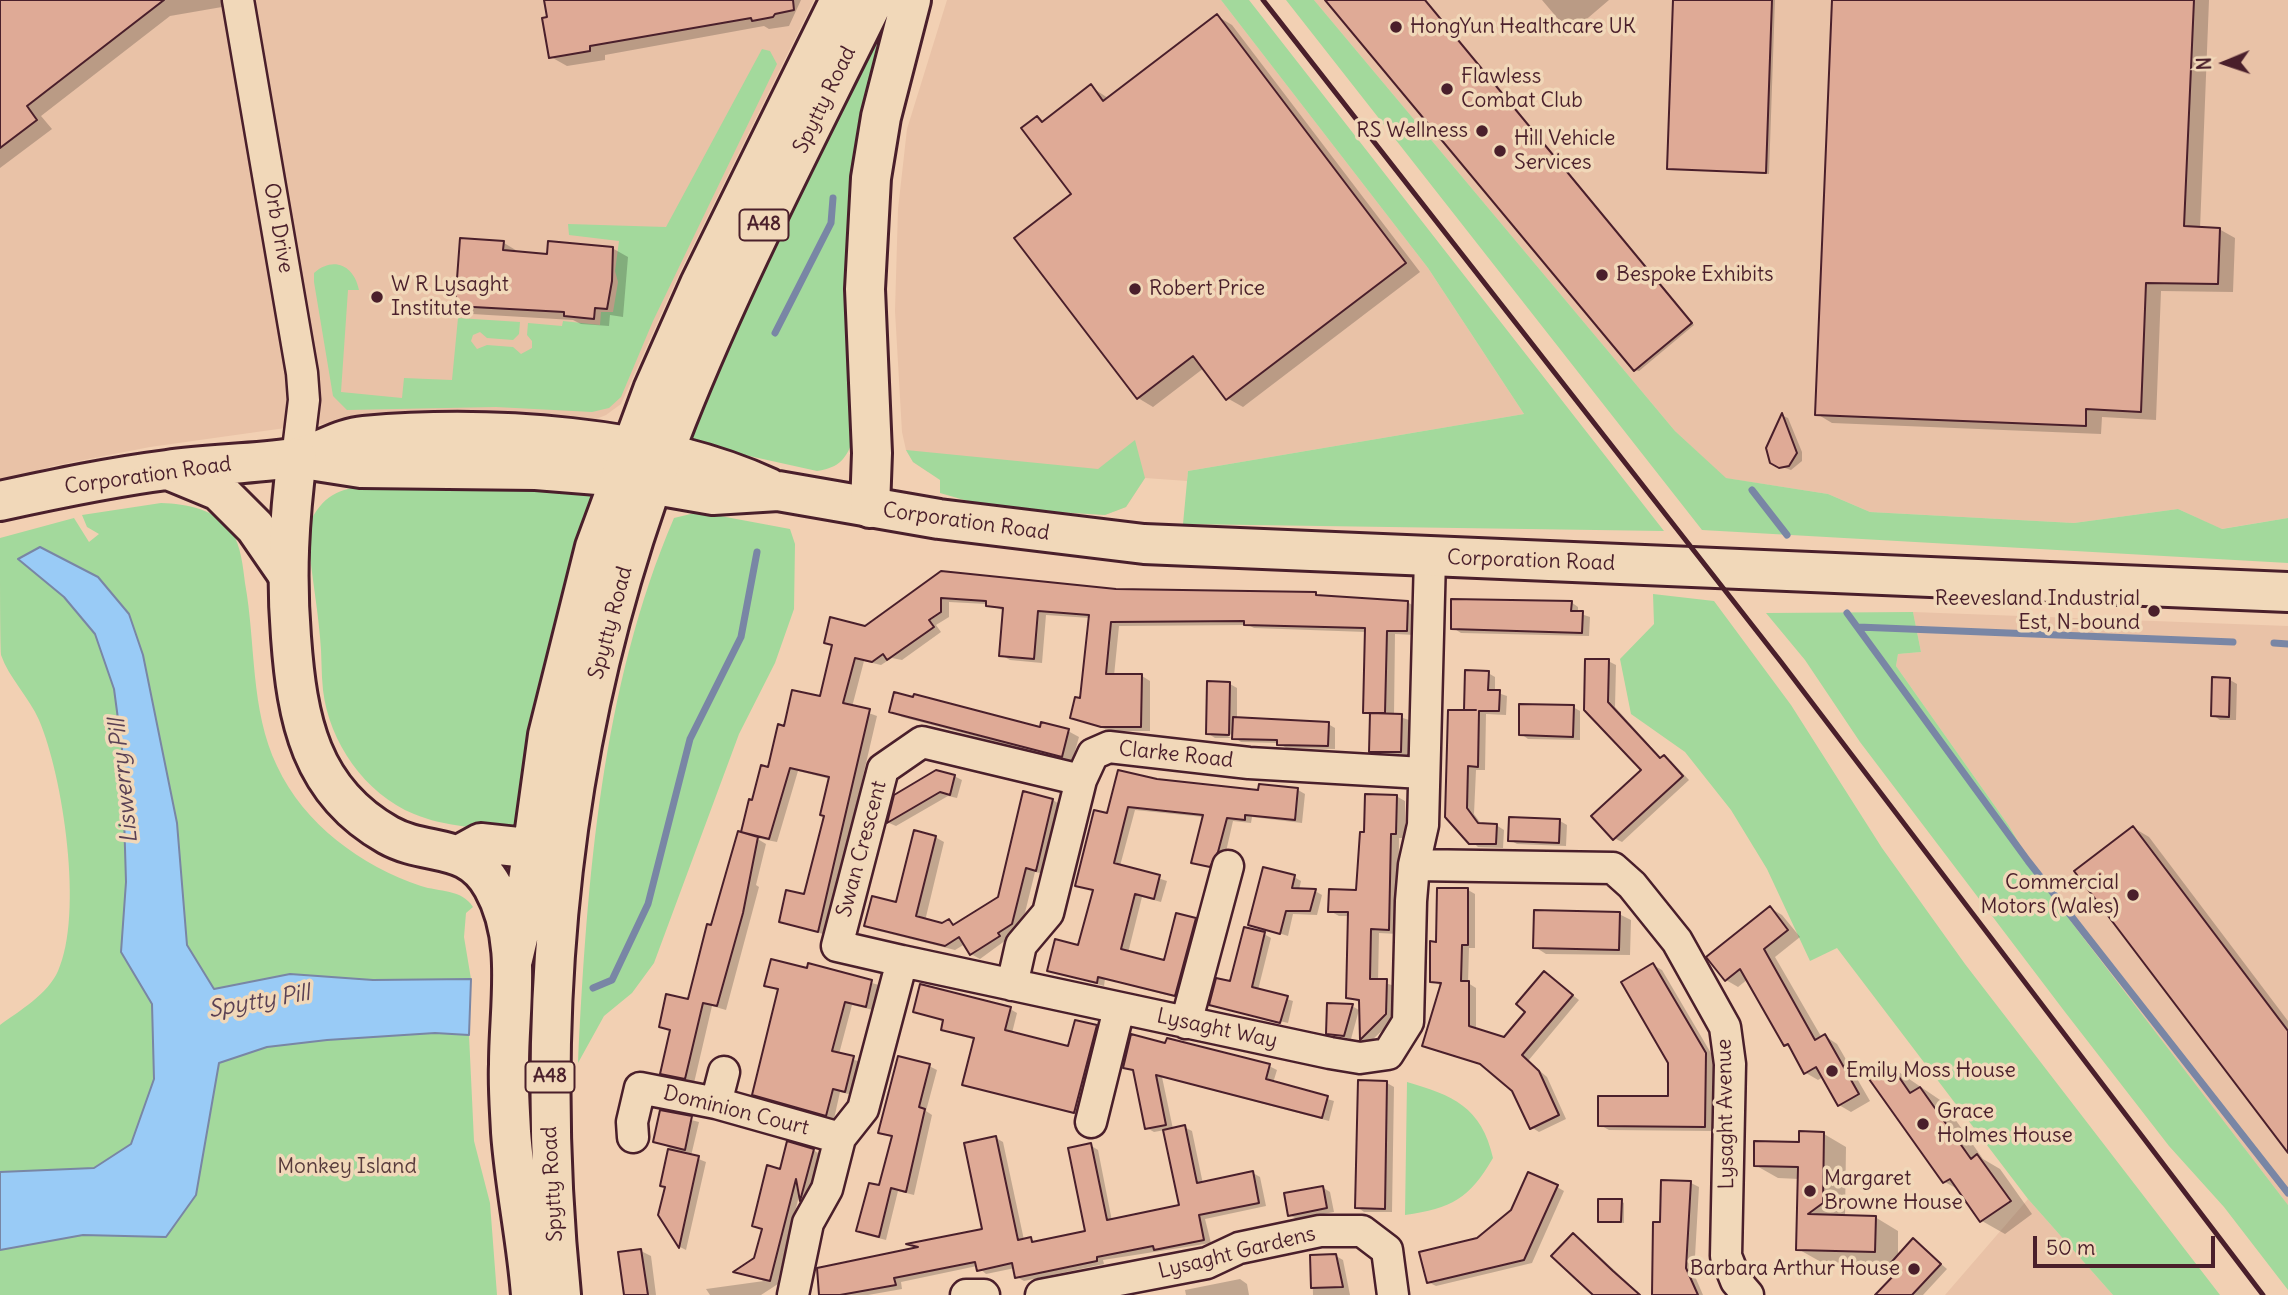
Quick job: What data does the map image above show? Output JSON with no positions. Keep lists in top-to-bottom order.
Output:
{
  "streets": {
    "main road": ["Spytty Road", "A48", "Corporation Road"],
    "street": [
      "Orb Drive",
      "Clarke Road",
      "Swan Crescent",
      "Lysaght Way",
      "Dominion Court",
      "Lysaght Avenue",
      "Lysaght Gardens"
    ]
  },
  "crossings": [
    ["Spytty Road", "A48"],
    ["Spytty Road", "Corporation Road"],
    ["Orb Drive", "Corporation Road"],
    ["Corporation Road", "Lysaght Way"],
    ["Clarke Road", "Swan Crescent"],
    ["Clarke Road", "Lysaght Way"],
    ["Swan Crescent", "Lysaght Way"],
    ["Lysaght Way", "Lysaght Avenue"]
  ],
  "water": ["Liswerry Pill", "Spytty Pill"],
  "parks": ["Monkey Island"],
  "places": [
    "HongYun Healthcare UK",
    "Flawless Combat Club",
    "RS Wellness",
    "Hill Vehicle Services",
    "Bespoke Exhibits",
    "Robert Price",
    "W R Lysaght Institute",
    "Reevesland Industrial Est, N-bound",
    "Commercial Motors (Wales)",
    "Emily Moss House",
    "Grace Holmes House",
    "Margaret Browne House",
    "Barbara Arthur House"
  ],
  "scale_bar": "50 m",
  "north": "left"
}
